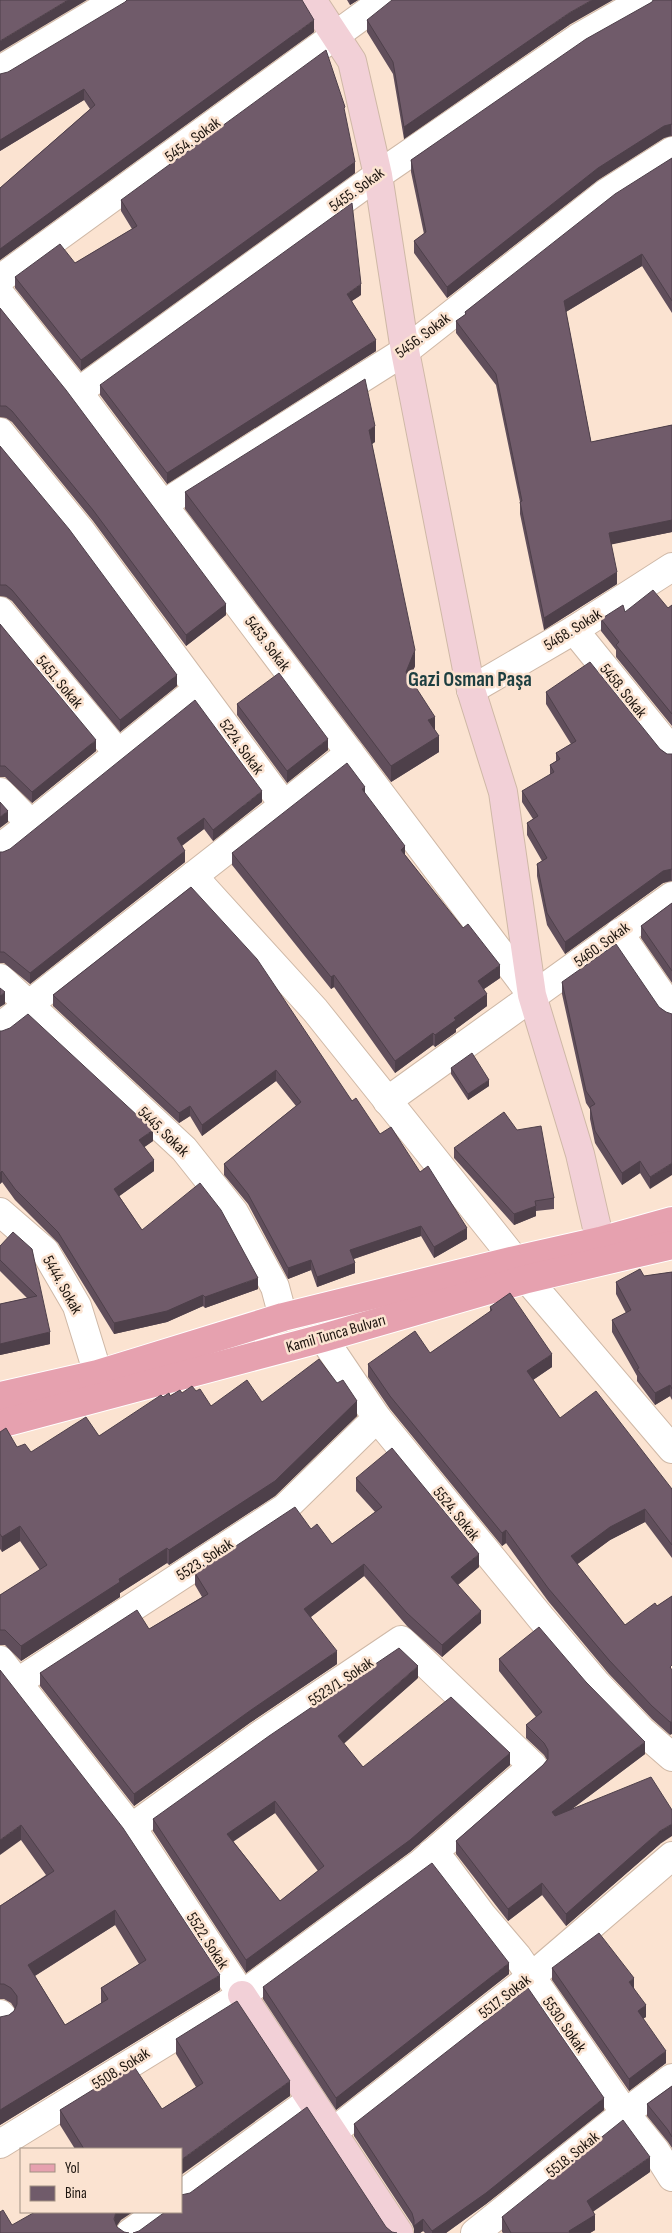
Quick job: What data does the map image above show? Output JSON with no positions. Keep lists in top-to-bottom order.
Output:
{
  "streets": {
    "main road": ["Kamil Tunca Bulvarı"],
    "street": [
      "5454. Sokak",
      "5455. Sokak",
      "5456. Sokak",
      "5468. Sokak",
      "5453. Sokak",
      "5451. Sokak",
      "5458. Sokak",
      "5224. Sokak",
      "5460. Sokak",
      "5445. Sokak",
      "5444. Sokak",
      "5524. Sokak",
      "5523. Sokak",
      "5523/1. Sokak",
      "5522. Sokak",
      "5517. Sokak",
      "5530. Sokak",
      "5508. Sokak",
      "5518. Sokak"
    ]
  },
  "crossings": [
    ["5455. Sokak", "5453. Sokak"],
    ["5456. Sokak", "5453. Sokak"],
    ["5468. Sokak", "5458. Sokak"],
    ["5453. Sokak", "5460. Sokak"],
    ["5445. Sokak", "Kamil Tunca Bulvarı"],
    ["5444. Sokak", "Kamil Tunca Bulvarı"],
    ["Kamil Tunca Bulvarı", "5524. Sokak"],
    ["5524. Sokak", "5523. Sokak"],
    ["5523. Sokak", "5522. Sokak"],
    ["5523/1. Sokak", "5522. Sokak"],
    ["5523/1. Sokak", "5508. Sokak"],
    ["5522. Sokak", "5517. Sokak"],
    ["5522. Sokak", "5508. Sokak"],
    ["5517. Sokak", "5530. Sokak"],
    ["5530. Sokak", "5508. Sokak"],
    ["5530. Sokak", "5518. Sokak"]
  ],
  "districts": ["Gazi Osman Paşa"],
  "legend": ["Yol", "Bina"]
}
